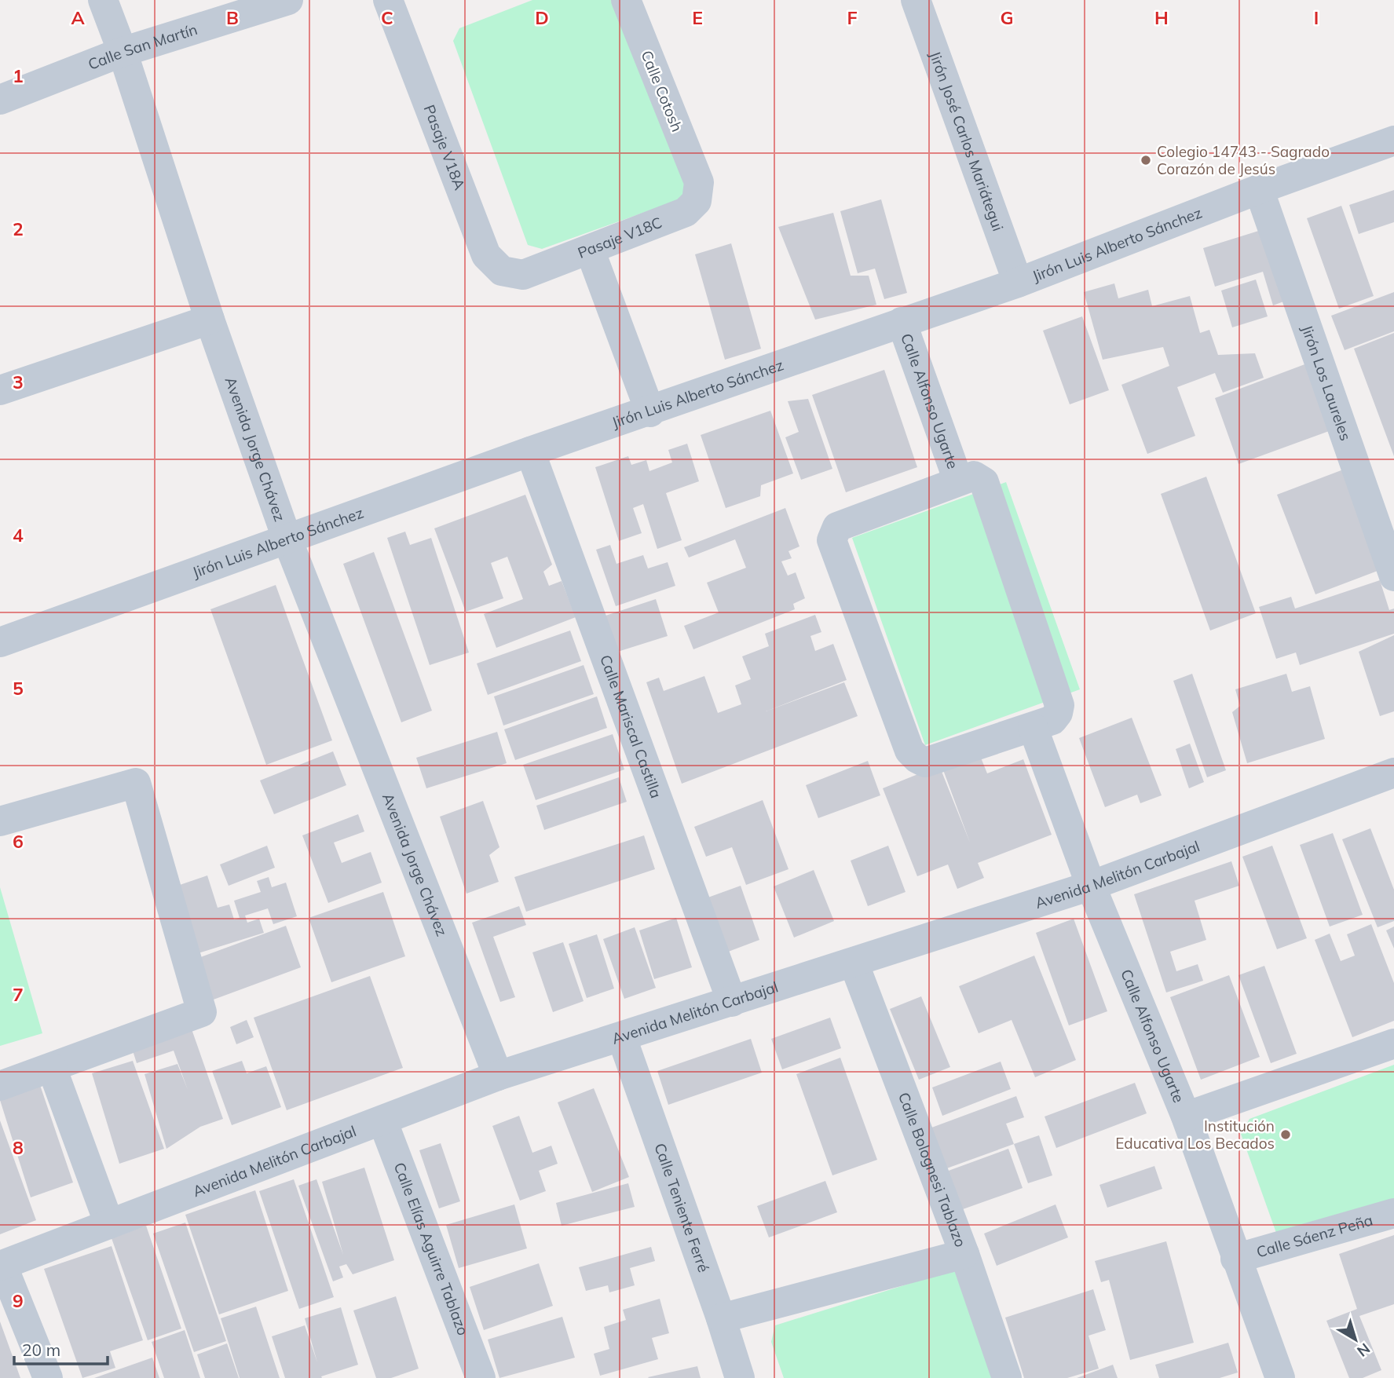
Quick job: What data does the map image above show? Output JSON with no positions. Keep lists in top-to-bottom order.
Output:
{
  "streets": {
    "street": [
      "Calle San Martín",
      "Calle Cotosh",
      "Jirón José Carlos Mariátegui",
      "Pasaje V18A",
      "Pasaje V18C",
      "Jirón Luis Alberto Sánchez",
      "Jirón Los Laureles",
      "Calle Alfonso Ugarte",
      "Avenida Jorge Chávez",
      "Calle Mariscal Castilla",
      "Avenida Melitón Carbajal",
      "Calle Bolognesi Tablazo",
      "Calle Teniente Ferré",
      "Calle Sáenz Peña",
      "Calle Elías Aguirre Tablazo"
    ]
  },
  "crossings": [
    ["Calle San Martín", "Avenida Jorge Chávez"],
    ["Calle Cotosh", "Pasaje V18C"],
    ["Jirón José Carlos Mariátegui", "Jirón Luis Alberto Sánchez"],
    ["Pasaje V18A", "Pasaje V18C"],
    ["Jirón Luis Alberto Sánchez", "Jirón Los Laureles"],
    ["Jirón Luis Alberto Sánchez", "Calle Alfonso Ugarte"],
    ["Jirón Luis Alberto Sánchez", "Avenida Jorge Chávez"],
    ["Jirón Luis Alberto Sánchez", "Calle Mariscal Castilla"],
    ["Calle Alfonso Ugarte", "Avenida Melitón Carbajal"],
    ["Calle Alfonso Ugarte", "Calle Sáenz Peña"],
    ["Avenida Jorge Chávez", "Avenida Melitón Carbajal"],
    ["Calle Mariscal Castilla", "Avenida Melitón Carbajal"],
    ["Avenida Melitón Carbajal", "Calle Bolognesi Tablazo"],
    ["Avenida Melitón Carbajal", "Calle Teniente Ferré"],
    ["Avenida Melitón Carbajal", "Calle Elías Aguirre Tablazo"]
  ],
  "places": ["Colegio 14743 - Sagrado Corazón de Jesús", "Institución Educativa Los Becados"],
  "scale_bar": "20 m",
  "north": "bottom right",
  "grid": {
    "columns": [
      "A",
      "B",
      "C",
      "D",
      "E",
      "F",
      "G",
      "H",
      "I"
    ],
    "rows": [
      "1",
      "2",
      "3",
      "4",
      "5",
      "6",
      "7",
      "8",
      "9"
    ]
  }
}
